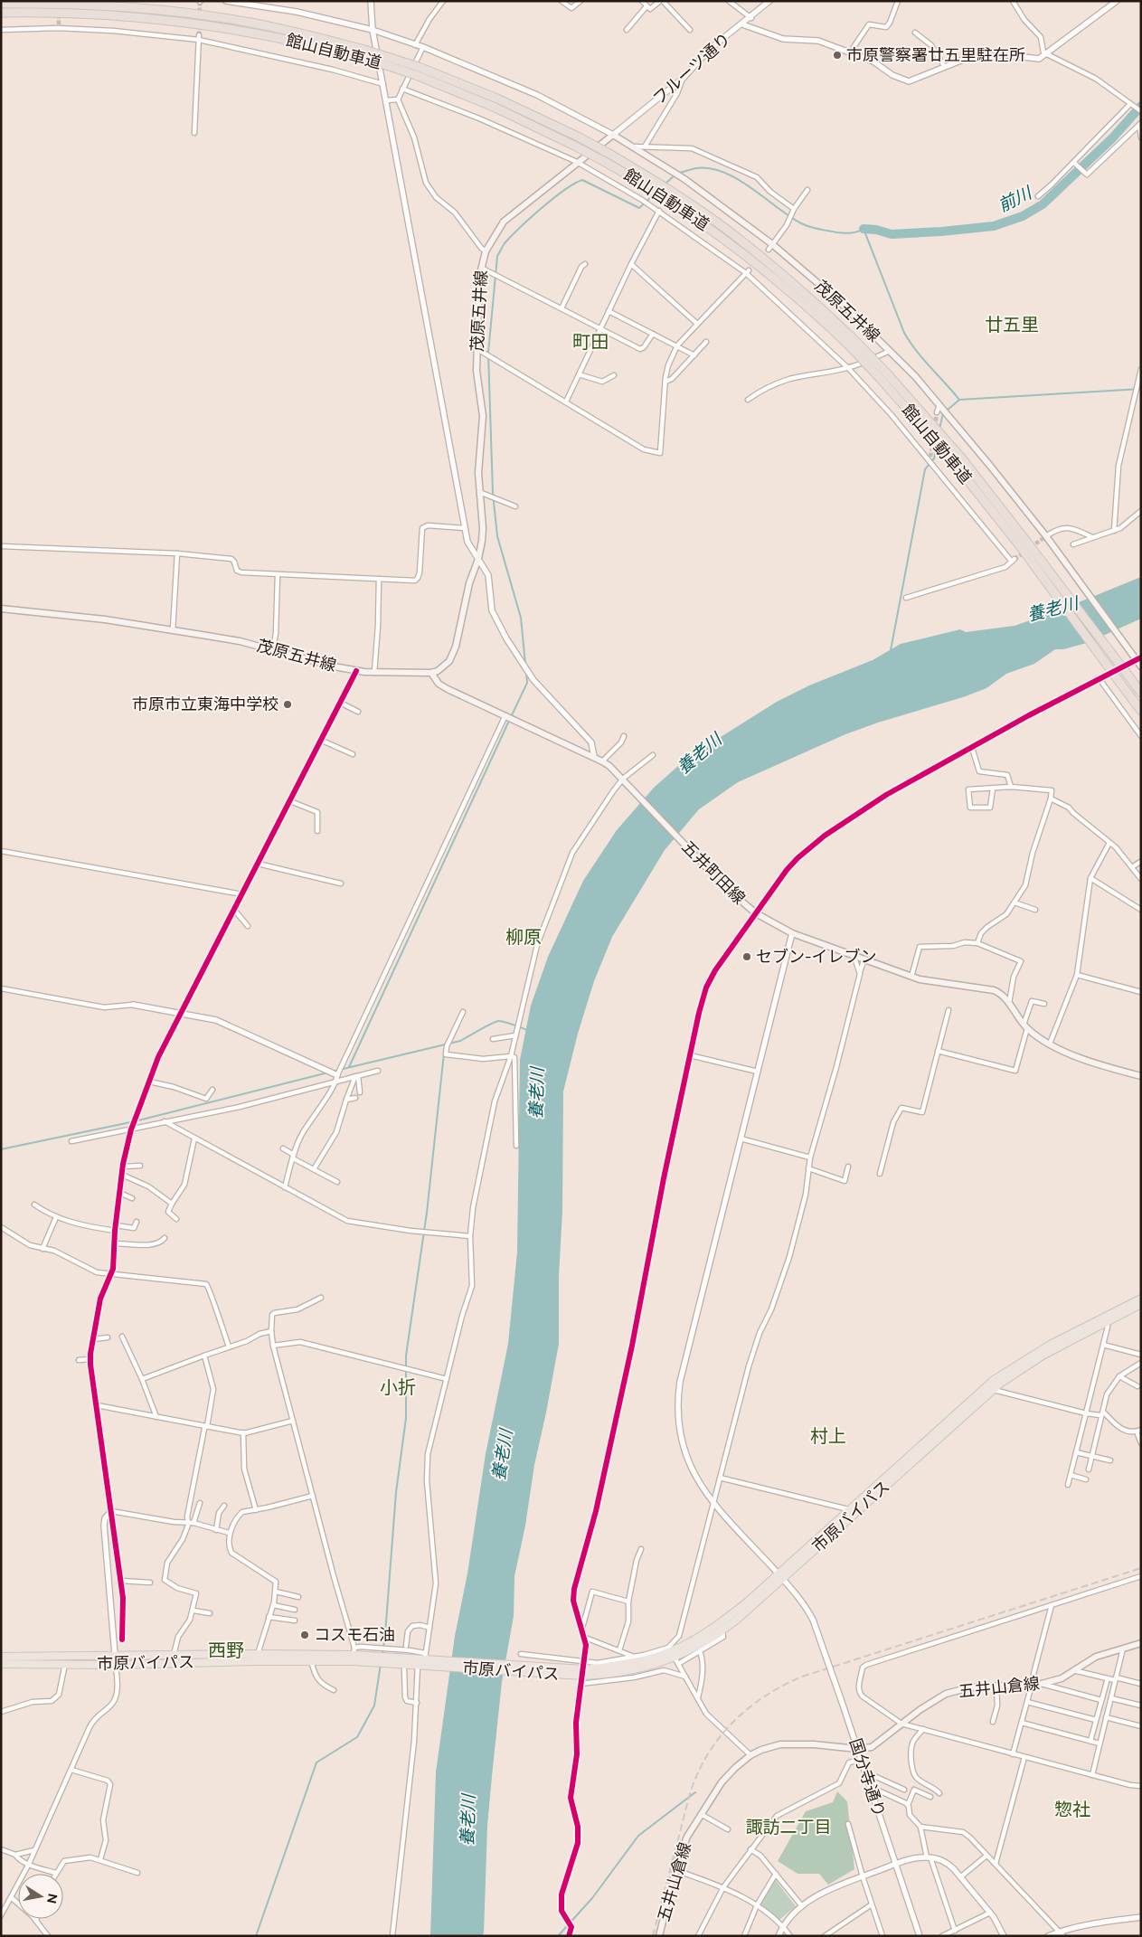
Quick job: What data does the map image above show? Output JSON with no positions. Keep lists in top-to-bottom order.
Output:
{
  "streets": {
    "highway": ["館山自動車道", "市原バイパス"],
    "main road": ["茂原五井線", "五井町田線", "五井山倉線"],
    "street": ["フルーツ通り", "国分寺通り"]
  },
  "crossings": [
    ["フルーツ通り", "茂原五井線"],
    ["茂原五井線", "五井町田線"],
    ["五井町田線", "国分寺通り"],
    ["市原バイパス", "国分寺通り"],
    ["五井山倉線", "国分寺通り"]
  ],
  "districts": [
    "廿五里",
    "町田",
    "柳原",
    "小折",
    "村上",
    "西野",
    "惣社",
    "諏訪二丁目"
  ],
  "water": ["前川", "養老川"],
  "places": [
    "市原警察署廿五里駐在所",
    "市原市立東海中学校",
    "セブン-イレブン",
    "コスモ石油"
  ],
  "north": "right"
}
